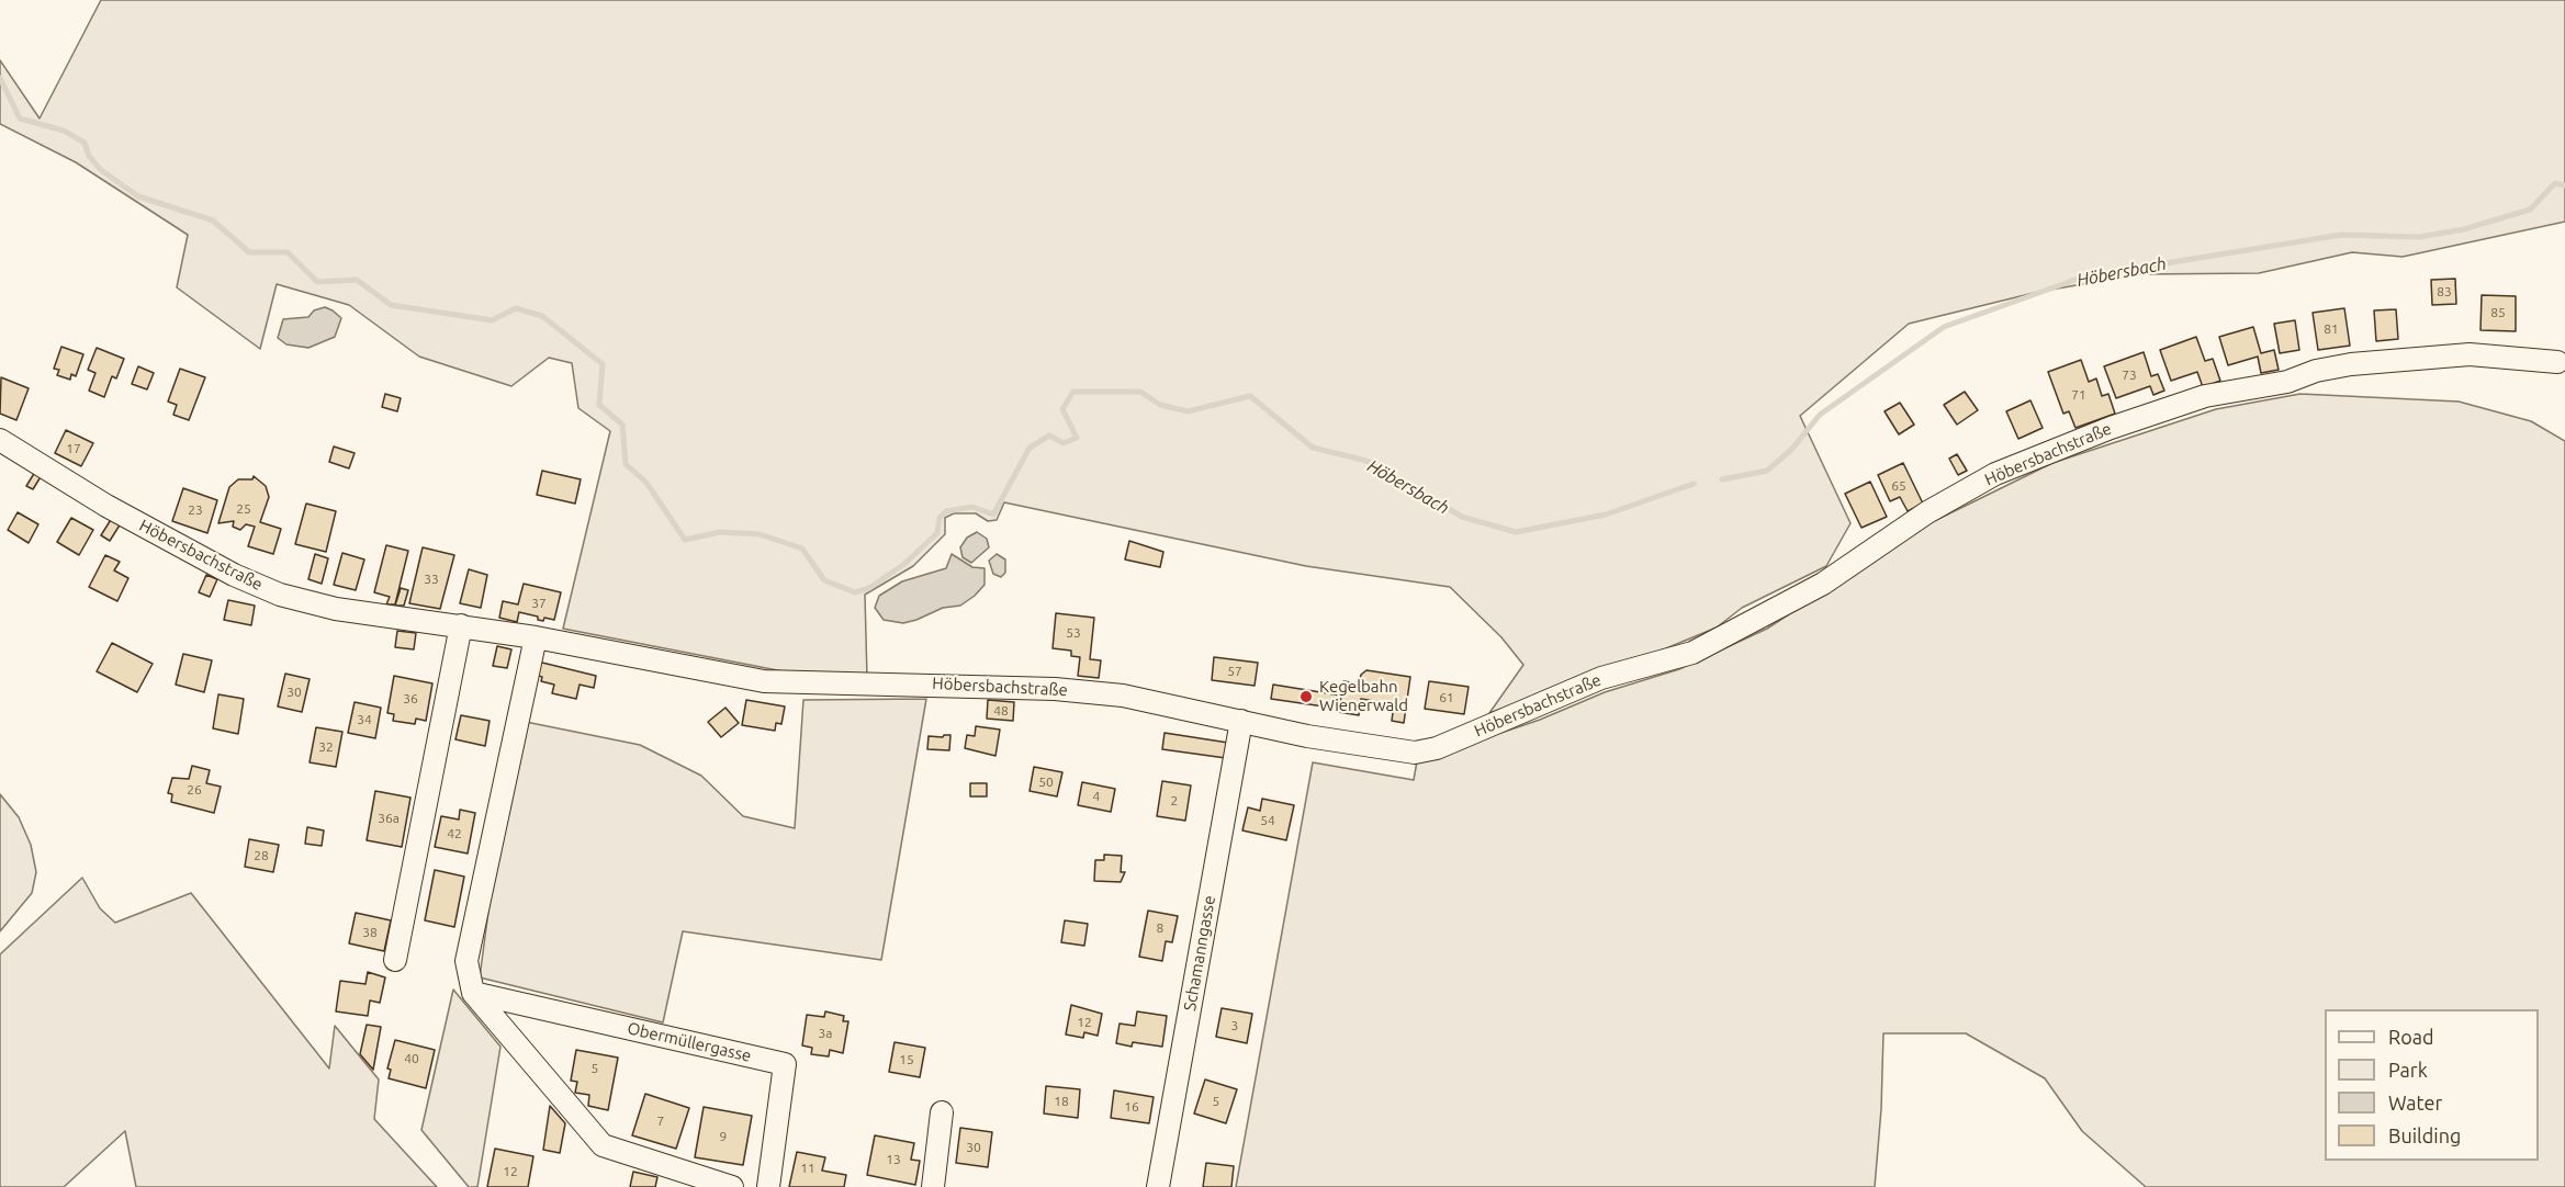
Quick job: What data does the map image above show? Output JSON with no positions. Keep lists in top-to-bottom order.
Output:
{
  "streets": {
    "street": ["Höbersbachstraße", "Schamanngasse", "Obermüllergasse"]
  },
  "crossings": [
    ["Höbersbachstraße", "Schamanngasse"]
  ],
  "water": ["Höbersbach"],
  "places": ["Kegelbahn Wienerwald"],
  "house_numbers": [
    "83",
    "85",
    "81",
    "73",
    "71",
    "17",
    "65",
    "25",
    "23",
    "33",
    "37",
    "53",
    "57",
    "30",
    "61",
    "36",
    "48",
    "34",
    "32",
    "50",
    "26",
    "4",
    "2",
    "36a",
    "54",
    "42",
    "28",
    "8",
    "38",
    "12",
    "3",
    "3a",
    "40",
    "15",
    "5",
    "18",
    "5",
    "16",
    "7",
    "9",
    "30",
    "13",
    "11",
    "12"
  ],
  "legend": [
    "Road",
    "Park",
    "Water",
    "Building"
  ]
}
